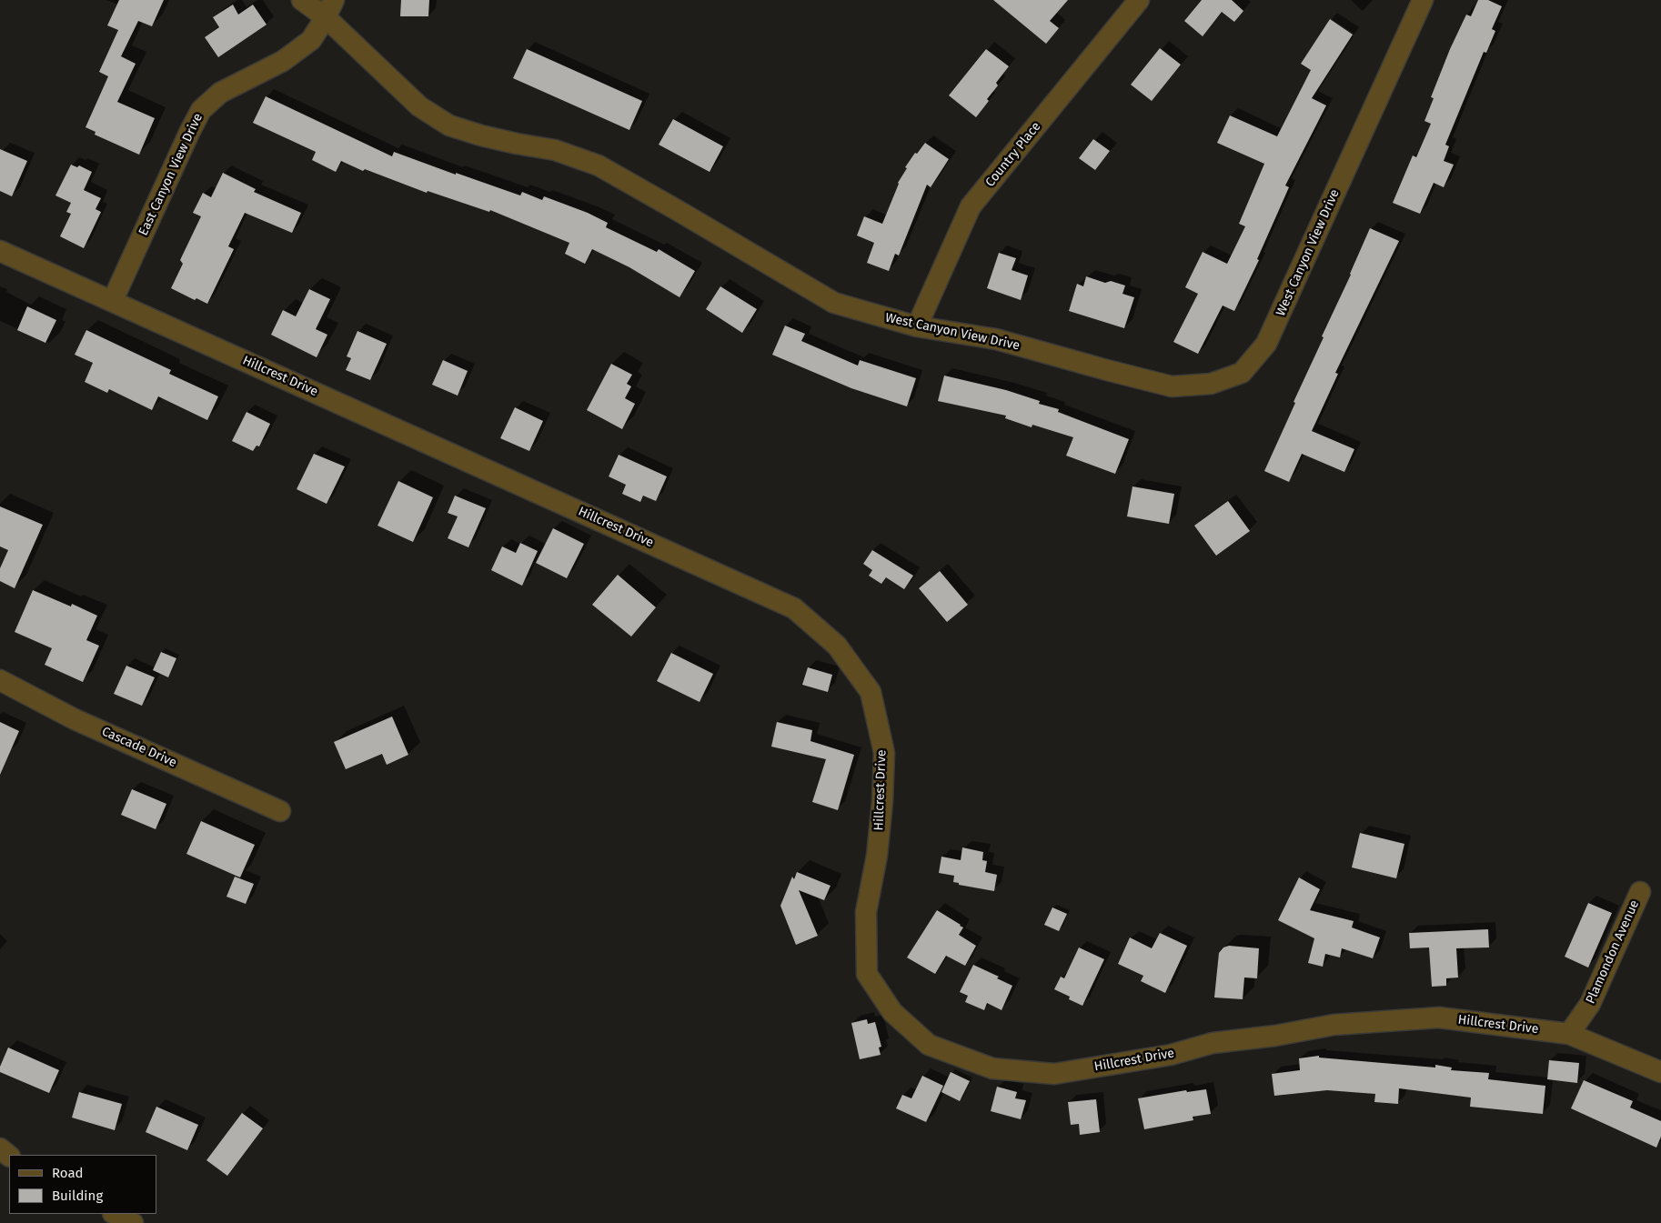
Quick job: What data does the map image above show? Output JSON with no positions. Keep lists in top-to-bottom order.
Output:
{
  "streets": {
    "street": [
      "Country Place",
      "East Canyon View Drive",
      "West Canyon View Drive",
      "Hillcrest Drive",
      "Cascade Drive",
      "Plamondon Avenue"
    ]
  },
  "crossings": [
    ["Country Place", "West Canyon View Drive"],
    ["East Canyon View Drive", "West Canyon View Drive"],
    ["East Canyon View Drive", "Hillcrest Drive"],
    ["Hillcrest Drive", "Plamondon Avenue"]
  ],
  "legend": ["Road", "Building"]
}
